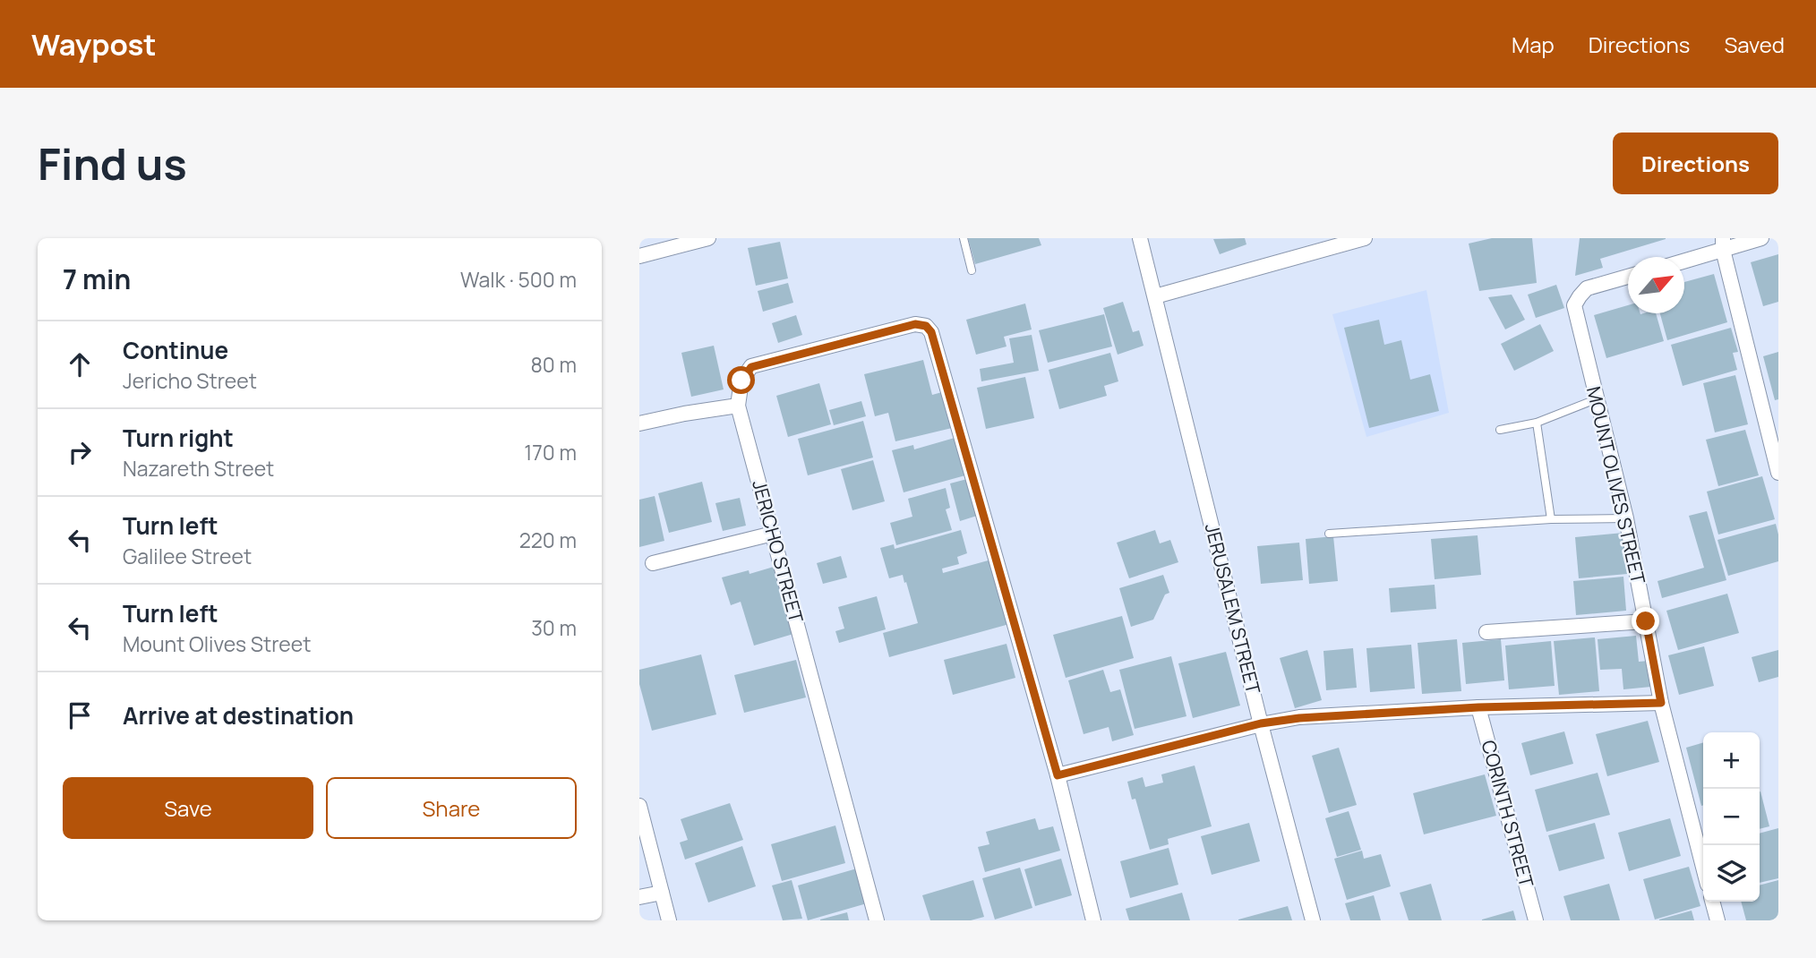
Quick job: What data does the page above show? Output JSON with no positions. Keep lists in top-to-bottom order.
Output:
{
  "streets": {
    "street": [
      "MOUNT OLIVES STREET",
      "JERICHO STREET",
      "JERUSALEM STREET",
      "CORINTH STREET"
    ]
  },
  "north": "top right",
  "page": {
    "header": "Waypost",
    "nav": ["Map", "Directions", "Saved"],
    "buttons": [
      "Directions",
      ["Save", "Share"]
    ],
    "title": "Find us",
    "heading": ["7 min", "Walk · 500 m"],
    "list": [
      ["Continue", "Jericho Street", "80 m"],
      ["Turn right", "Nazareth Street", "170 m"],
      ["Turn left", "Galilee Street", "220 m"],
      ["Turn left", "Mount Olives Street", "30 m"],
      "Arrive at destination"
    ],
    "map_buttons": ["+", "−"]
  }
}
